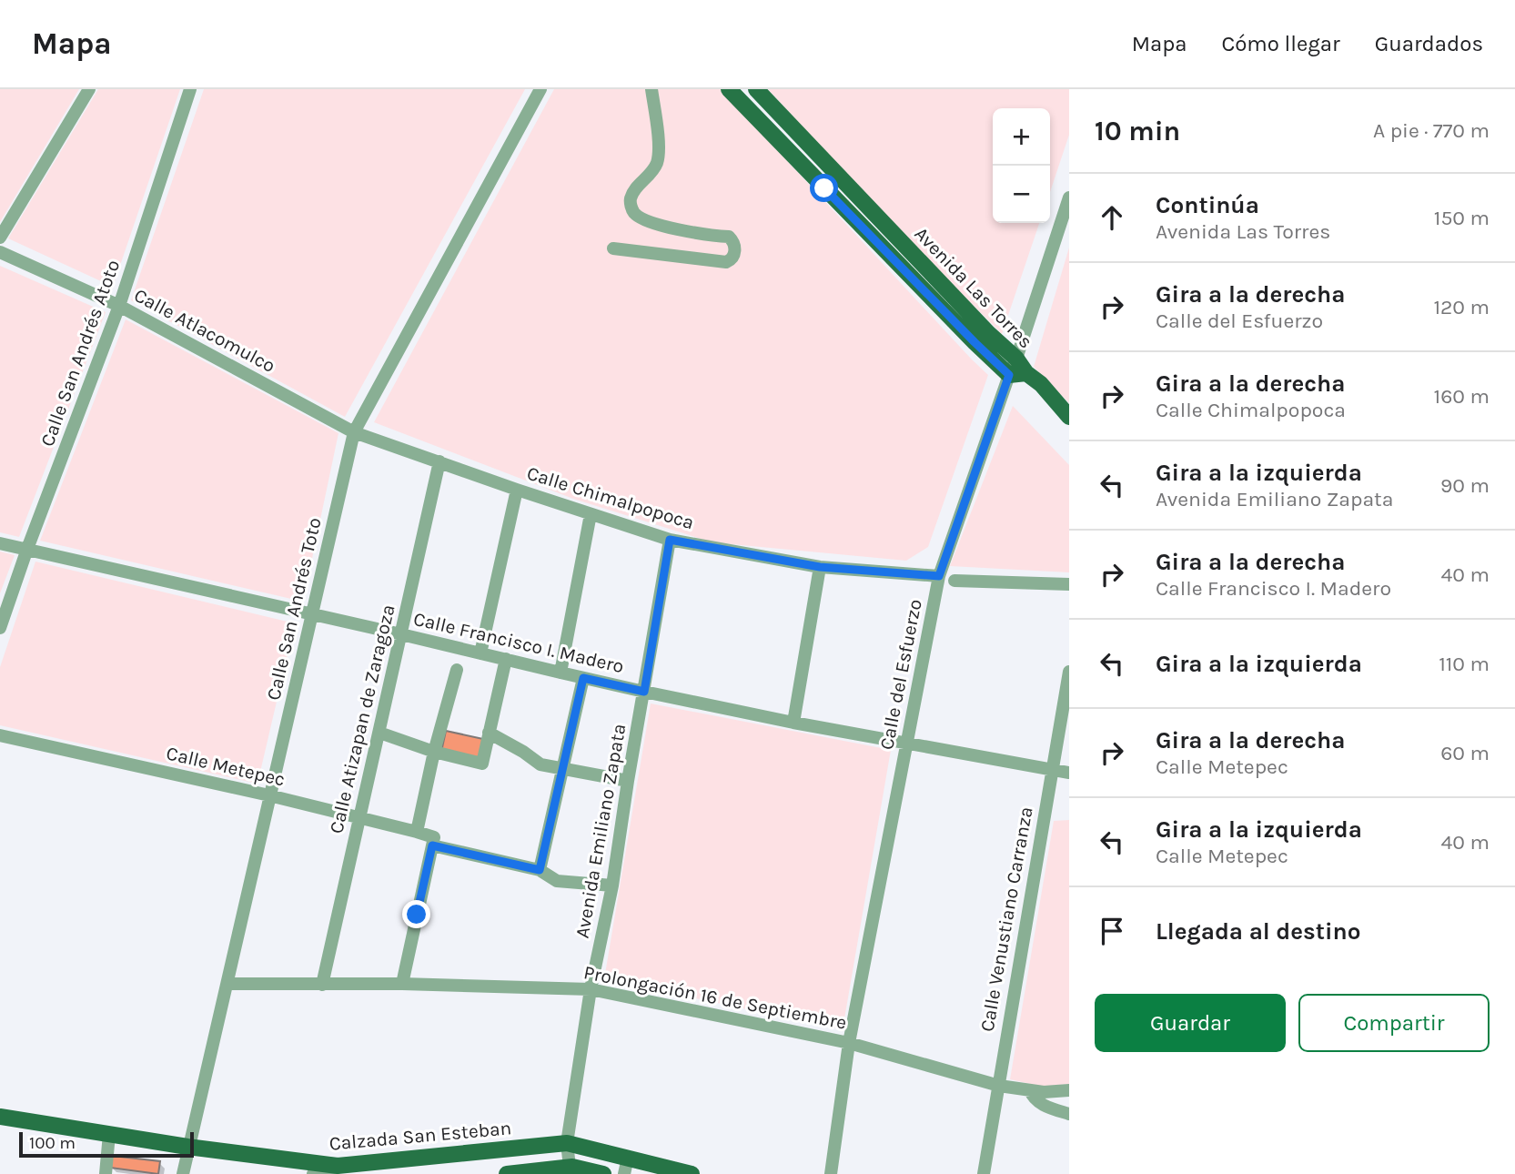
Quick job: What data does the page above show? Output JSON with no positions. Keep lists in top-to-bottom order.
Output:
{
  "streets": {
    "main road": ["Avenida Las Torres", "Calzada San Esteban"],
    "street": [
      "Calle Atlacomulco",
      "Calle San Andrés Atoto",
      "Calle Chimalpopoca",
      "Calle San Andrés Toto",
      "Calle Francisco I. Madero",
      "Calle del Esfuerzo",
      "Calle Atizapan de Zaragoza",
      "Calle Metepec",
      "Avenida Emiliano Zapata",
      "Calle Venustiano Carranza",
      "Prolongación 16 de Septiembre"
    ]
  },
  "crossings": [
    ["Avenida Las Torres", "Calle del Esfuerzo"],
    ["Calle Atlacomulco", "Calle San Andrés Atoto"],
    ["Calle Atlacomulco", "Calle Chimalpopoca"],
    ["Calle Atlacomulco", "Calle San Andrés Toto"],
    ["Calle San Andrés Atoto", "Calle Francisco I. Madero"],
    ["Calle Chimalpopoca", "Calle San Andrés Toto"],
    ["Calle Chimalpopoca", "Calle del Esfuerzo"],
    ["Calle Chimalpopoca", "Calle Atizapan de Zaragoza"],
    ["Calle Chimalpopoca", "Avenida Emiliano Zapata"],
    ["Calle San Andrés Toto", "Calle Francisco I. Madero"],
    ["Calle San Andrés Toto", "Calle Metepec"],
    ["Calle San Andrés Toto", "Prolongación 16 de Septiembre"],
    ["Calle San Andrés Toto", "Calzada San Esteban"],
    ["Calle Francisco I. Madero", "Calle del Esfuerzo"],
    ["Calle Francisco I. Madero", "Calle Atizapan de Zaragoza"],
    ["Calle Francisco I. Madero", "Avenida Emiliano Zapata"],
    ["Calle Francisco I. Madero", "Calle Venustiano Carranza"],
    ["Calle del Esfuerzo", "Prolongación 16 de Septiembre"],
    ["Calle Atizapan de Zaragoza", "Calle Metepec"],
    ["Calle Atizapan de Zaragoza", "Prolongación 16 de Septiembre"],
    ["Calle Metepec", "Avenida Emiliano Zapata"],
    ["Avenida Emiliano Zapata", "Prolongación 16 de Septiembre"],
    ["Avenida Emiliano Zapata", "Calzada San Esteban"],
    ["Calle Venustiano Carranza", "Prolongación 16 de Septiembre"]
  ],
  "scale_bar": "100 m",
  "page": {
    "header": "Mapa",
    "nav": ["Mapa", "Cómo llegar", "Guardados"],
    "heading": ["10 min", "A pie · 770 m"],
    "map_buttons": ["+", "−"],
    "list": [
      ["Continúa", "Avenida Las Torres", "150 m"],
      ["Gira a la derecha", "Calle del Esfuerzo", "120 m"],
      ["Gira a la derecha", "Calle Chimalpopoca", "160 m"],
      ["Gira a la izquierda", "Avenida Emiliano Zapata", "90 m"],
      ["Gira a la derecha", "Calle Francisco I. Madero", "40 m"],
      ["Gira a la izquierda", "110 m"],
      ["Gira a la derecha", "Calle Metepec", "60 m"],
      ["Gira a la izquierda", "Calle Metepec", "40 m"],
      "Llegada al destino"
    ],
    "buttons": ["Guardar", "Compartir"],
    "scale": "100 m"
  }
}
